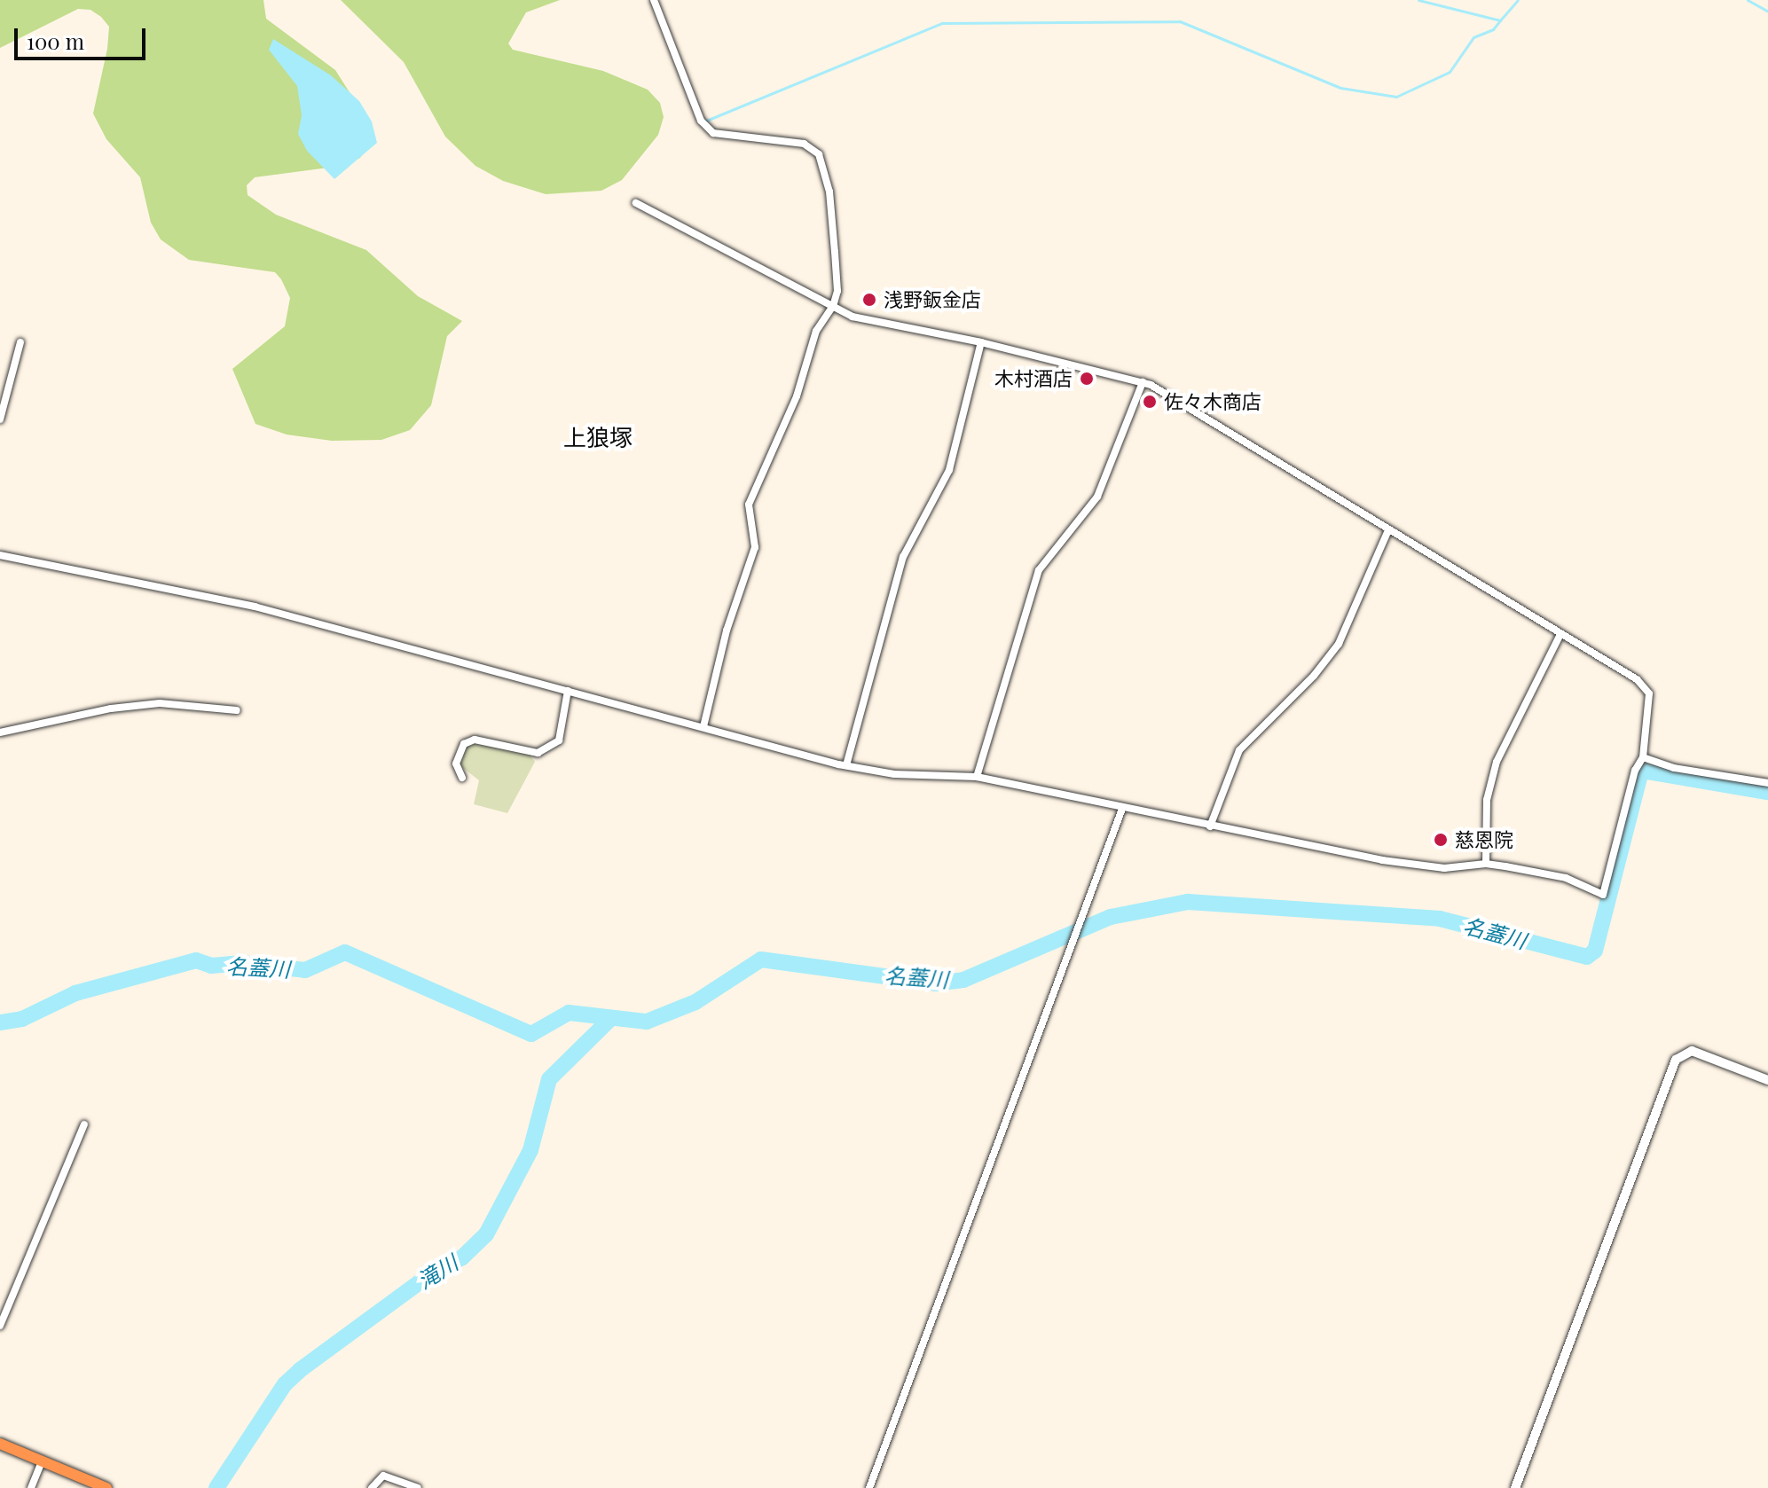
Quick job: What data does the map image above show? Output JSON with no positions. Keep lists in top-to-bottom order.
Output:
{
  "districts": ["上狼塚"],
  "water": ["名蓋川", "滝川"],
  "places": [
    "浅野鈑金店",
    "木村酒店",
    "佐々木商店",
    "慈恩院"
  ],
  "scale_bar": "100 m"
}
